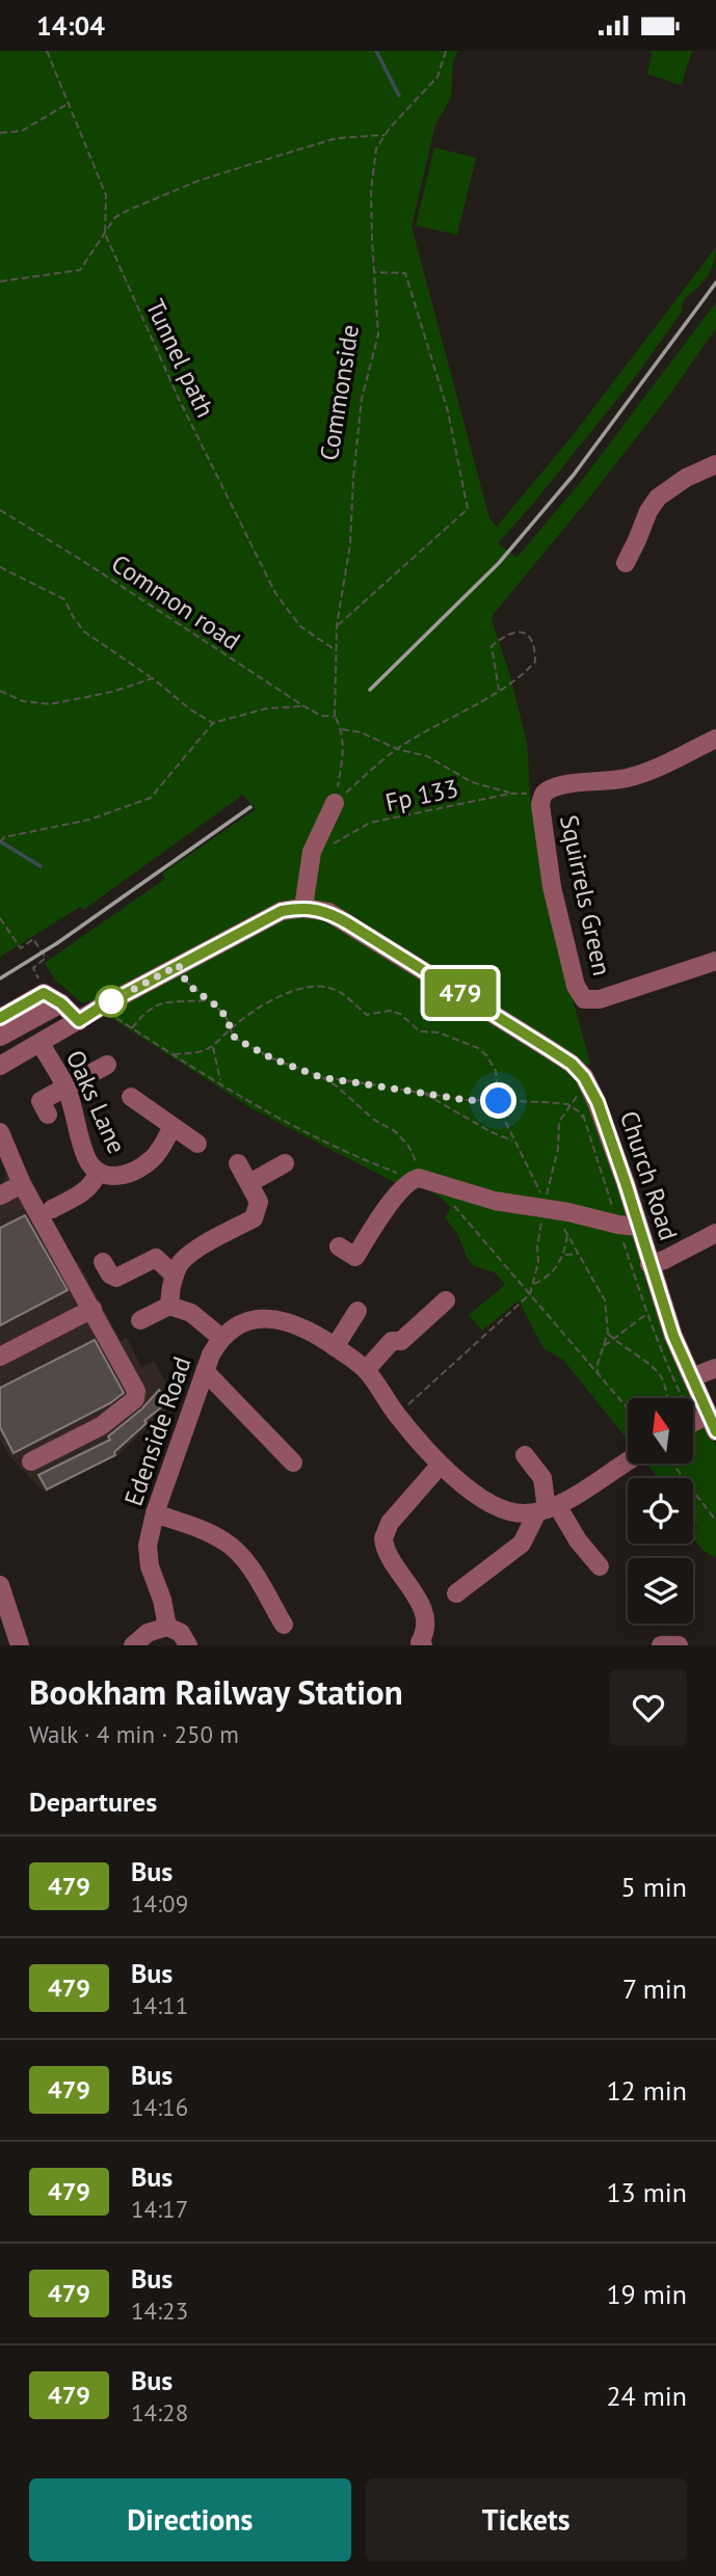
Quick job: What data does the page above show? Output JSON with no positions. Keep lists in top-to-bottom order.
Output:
{
  "streets": {
    "street": [
      "Squirrels Green",
      "Oaks Lane",
      "Church Road",
      "Edenside Road"
    ],
    "path": [
      "Tunnel path",
      "Commonside",
      "Common road",
      "Fp 133"
    ]
  },
  "crossings": [
    ["Tunnel path", "Commonside"],
    ["Commonside", "Common road"],
    ["Fp 133", "Squirrels Green"]
  ],
  "lines": ["bus line 479"],
  "north": "top",
  "page": {
    "status": "14:04",
    "on_map": "479",
    "heading": [
      ["Bookham Railway Station", "Walk · 4 min · 250 m"],
      "Departures"
    ],
    "list": [
      {
        "mark": "479",
        "name": "Bus",
        "note": "14:09",
        "value": "5 min"
      },
      {
        "mark": "479",
        "name": "Bus",
        "note": "14:11",
        "value": "7 min"
      },
      {
        "mark": "479",
        "name": "Bus",
        "note": "14:16",
        "value": "12 min"
      },
      {
        "mark": "479",
        "name": "Bus",
        "note": "14:17",
        "value": "13 min"
      },
      {
        "mark": "479",
        "name": "Bus",
        "note": "14:23",
        "value": "19 min"
      },
      {
        "mark": "479",
        "name": "Bus",
        "note": "14:28",
        "value": "24 min"
      }
    ],
    "buttons": ["Directions", "Tickets"]
  }
}
